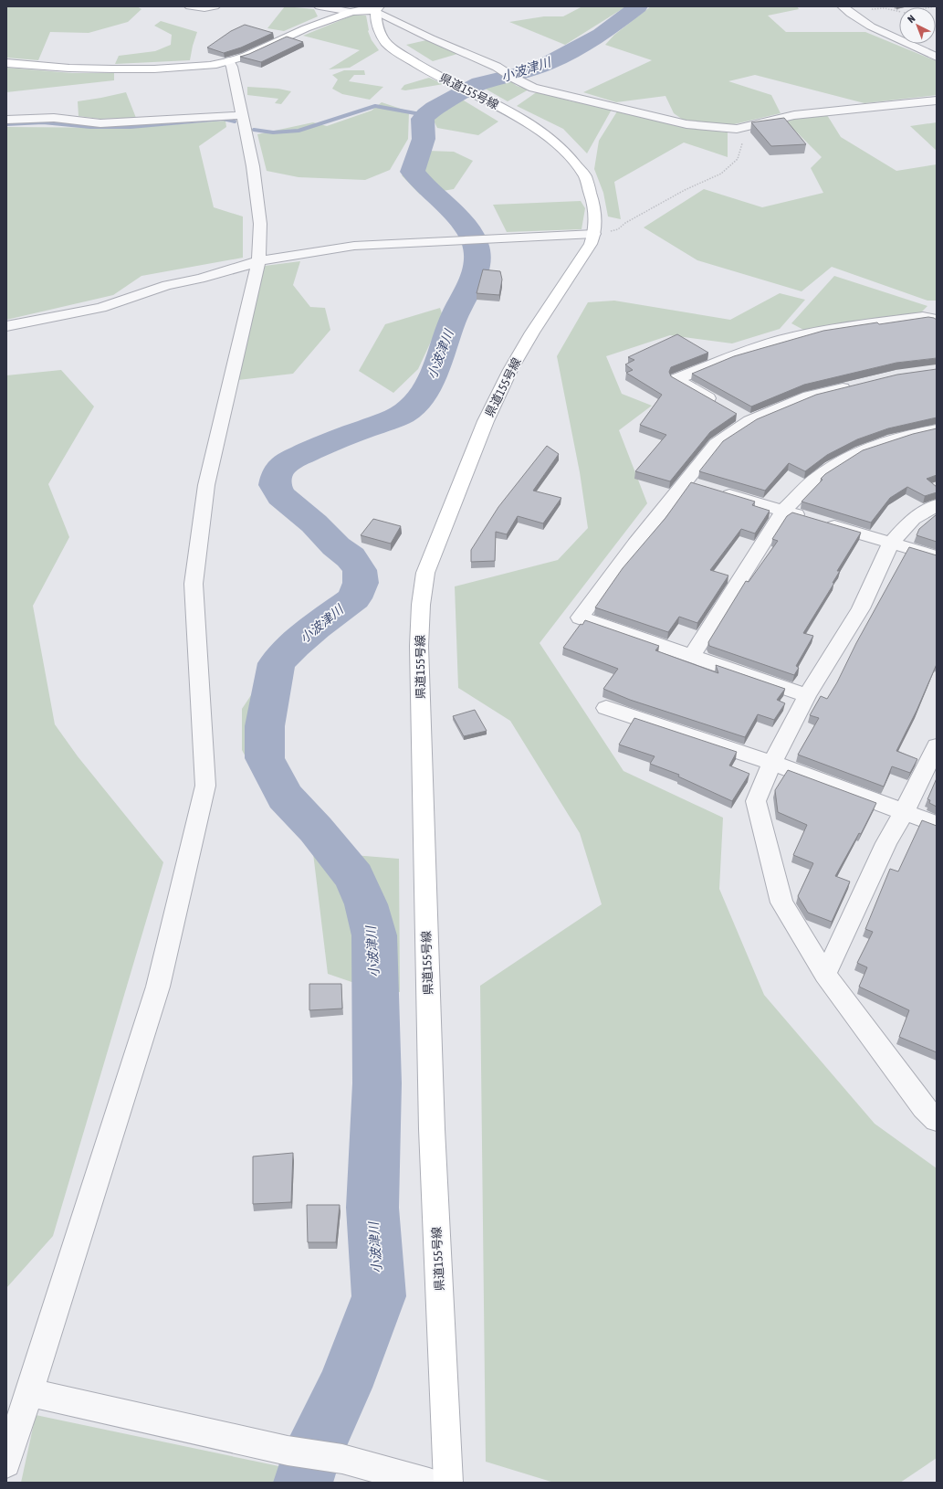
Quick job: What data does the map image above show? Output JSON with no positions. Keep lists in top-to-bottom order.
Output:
{
  "streets": {
    "main road": ["県道155号線"]
  },
  "water": ["小波津川"],
  "north": "top left"
}
